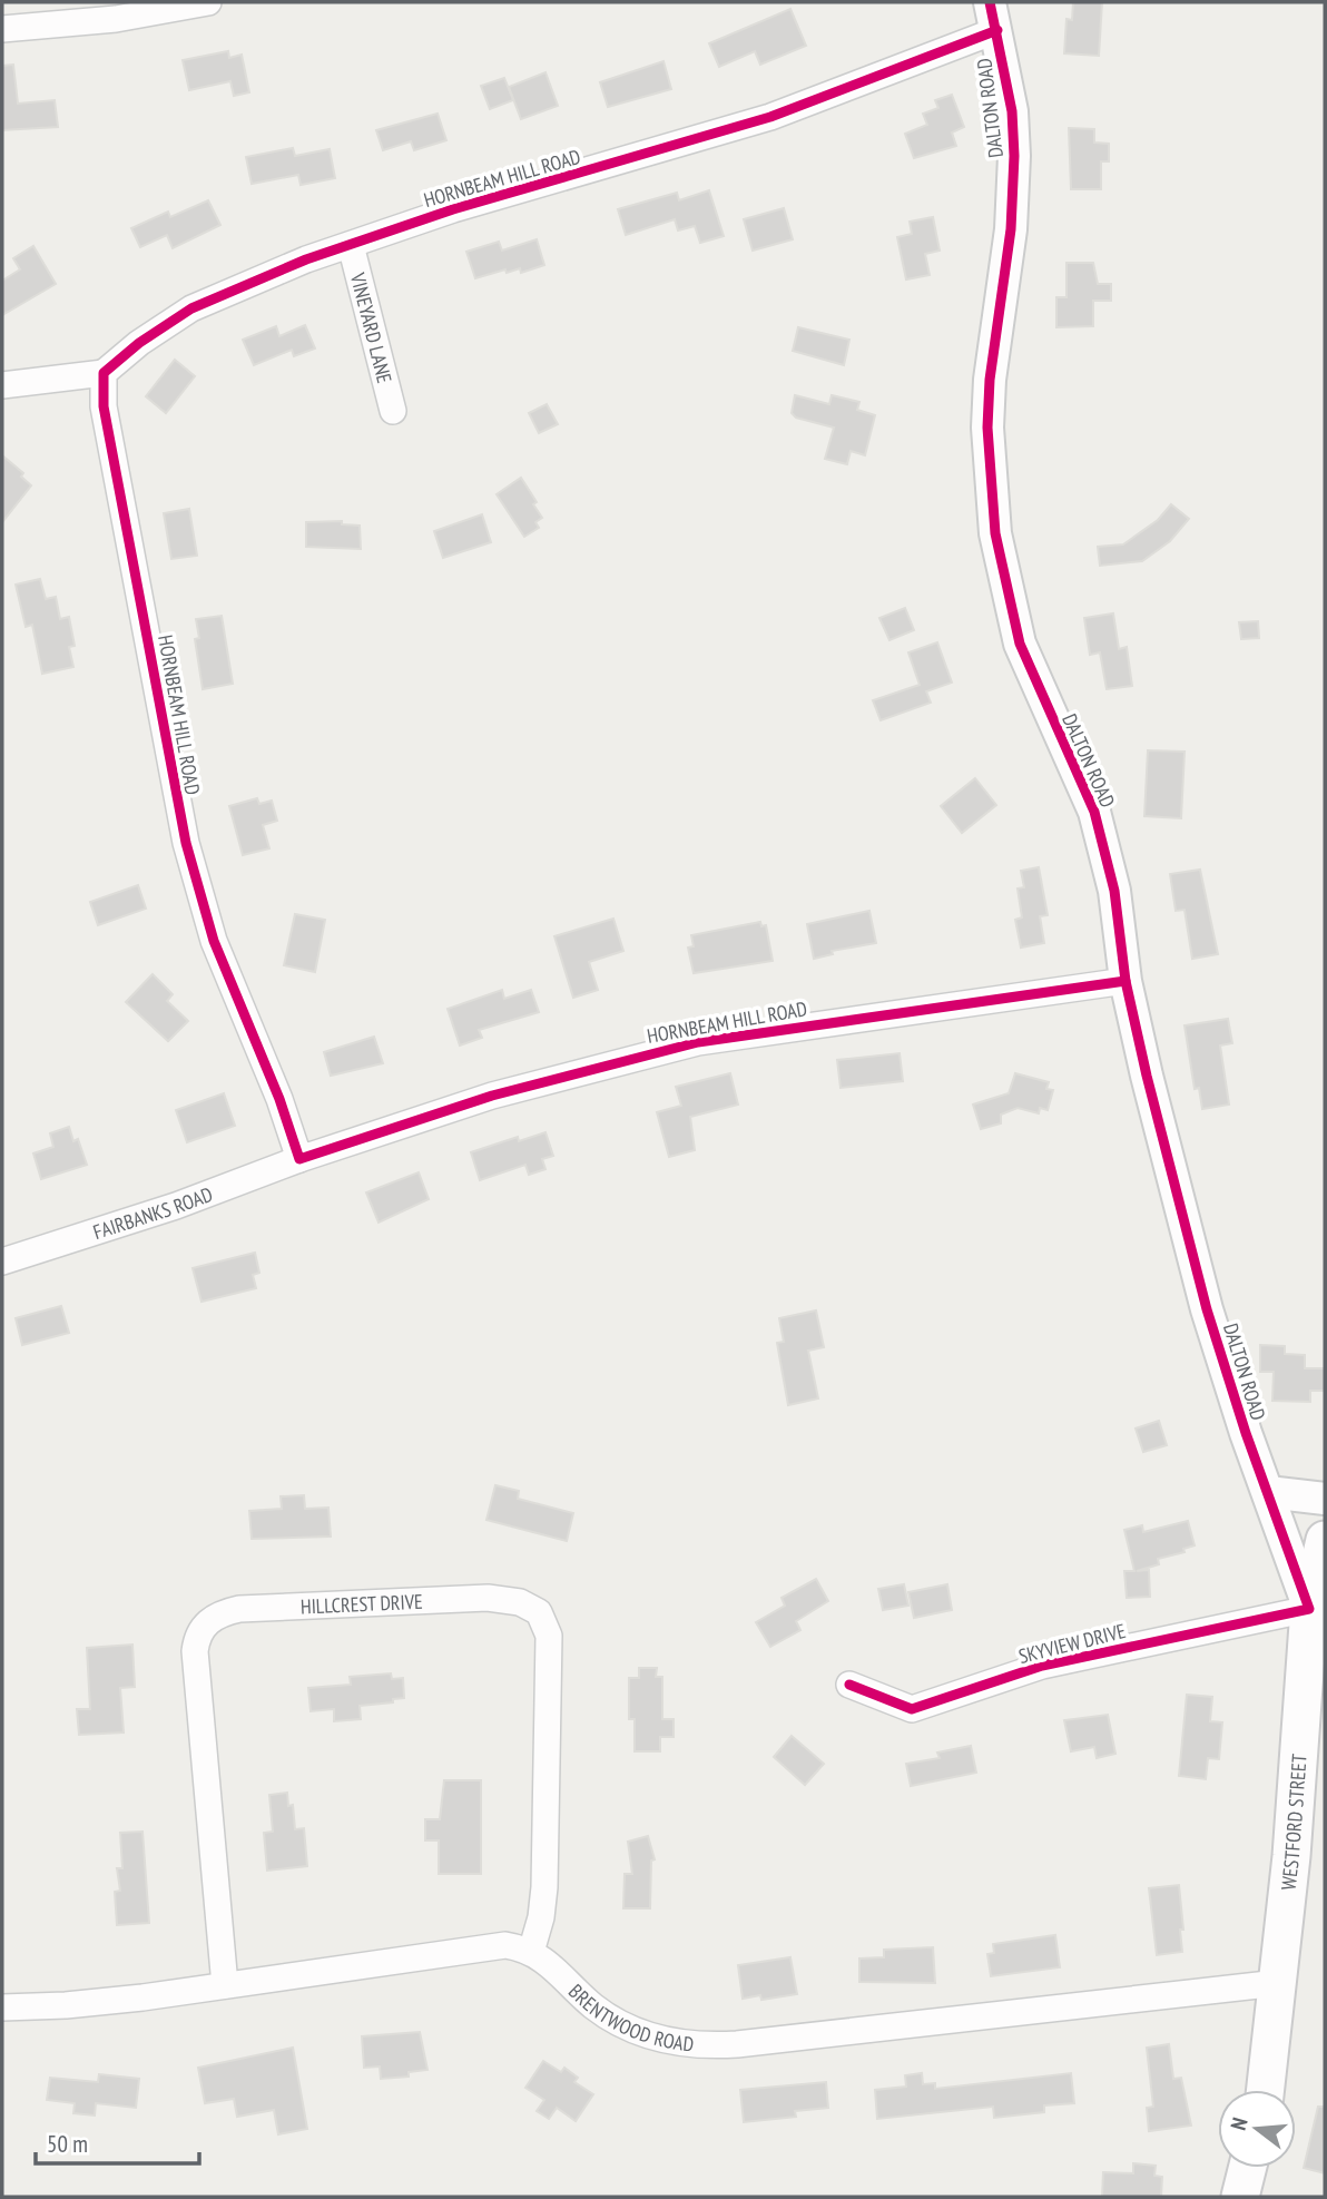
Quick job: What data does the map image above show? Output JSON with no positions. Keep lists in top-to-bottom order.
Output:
{
  "streets": {
    "main road": ["WESTFORD STREET"],
    "street": [
      "DALTON ROAD",
      "HORNBEAM HILL ROAD",
      "VINEYARD LANE",
      "FAIRBANKS ROAD",
      "HILLCREST DRIVE",
      "SKYVIEW DRIVE",
      "BRENTWOOD ROAD"
    ]
  },
  "crossings": [
    ["DALTON ROAD", "HORNBEAM HILL ROAD"],
    ["DALTON ROAD", "SKYVIEW DRIVE"],
    ["DALTON ROAD", "WESTFORD STREET"],
    ["HORNBEAM HILL ROAD", "VINEYARD LANE"],
    ["HORNBEAM HILL ROAD", "FAIRBANKS ROAD"],
    ["HILLCREST DRIVE", "BRENTWOOD ROAD"],
    ["SKYVIEW DRIVE", "WESTFORD STREET"],
    ["WESTFORD STREET", "BRENTWOOD ROAD"]
  ],
  "scale_bar": "50 m",
  "north": "left"
}
